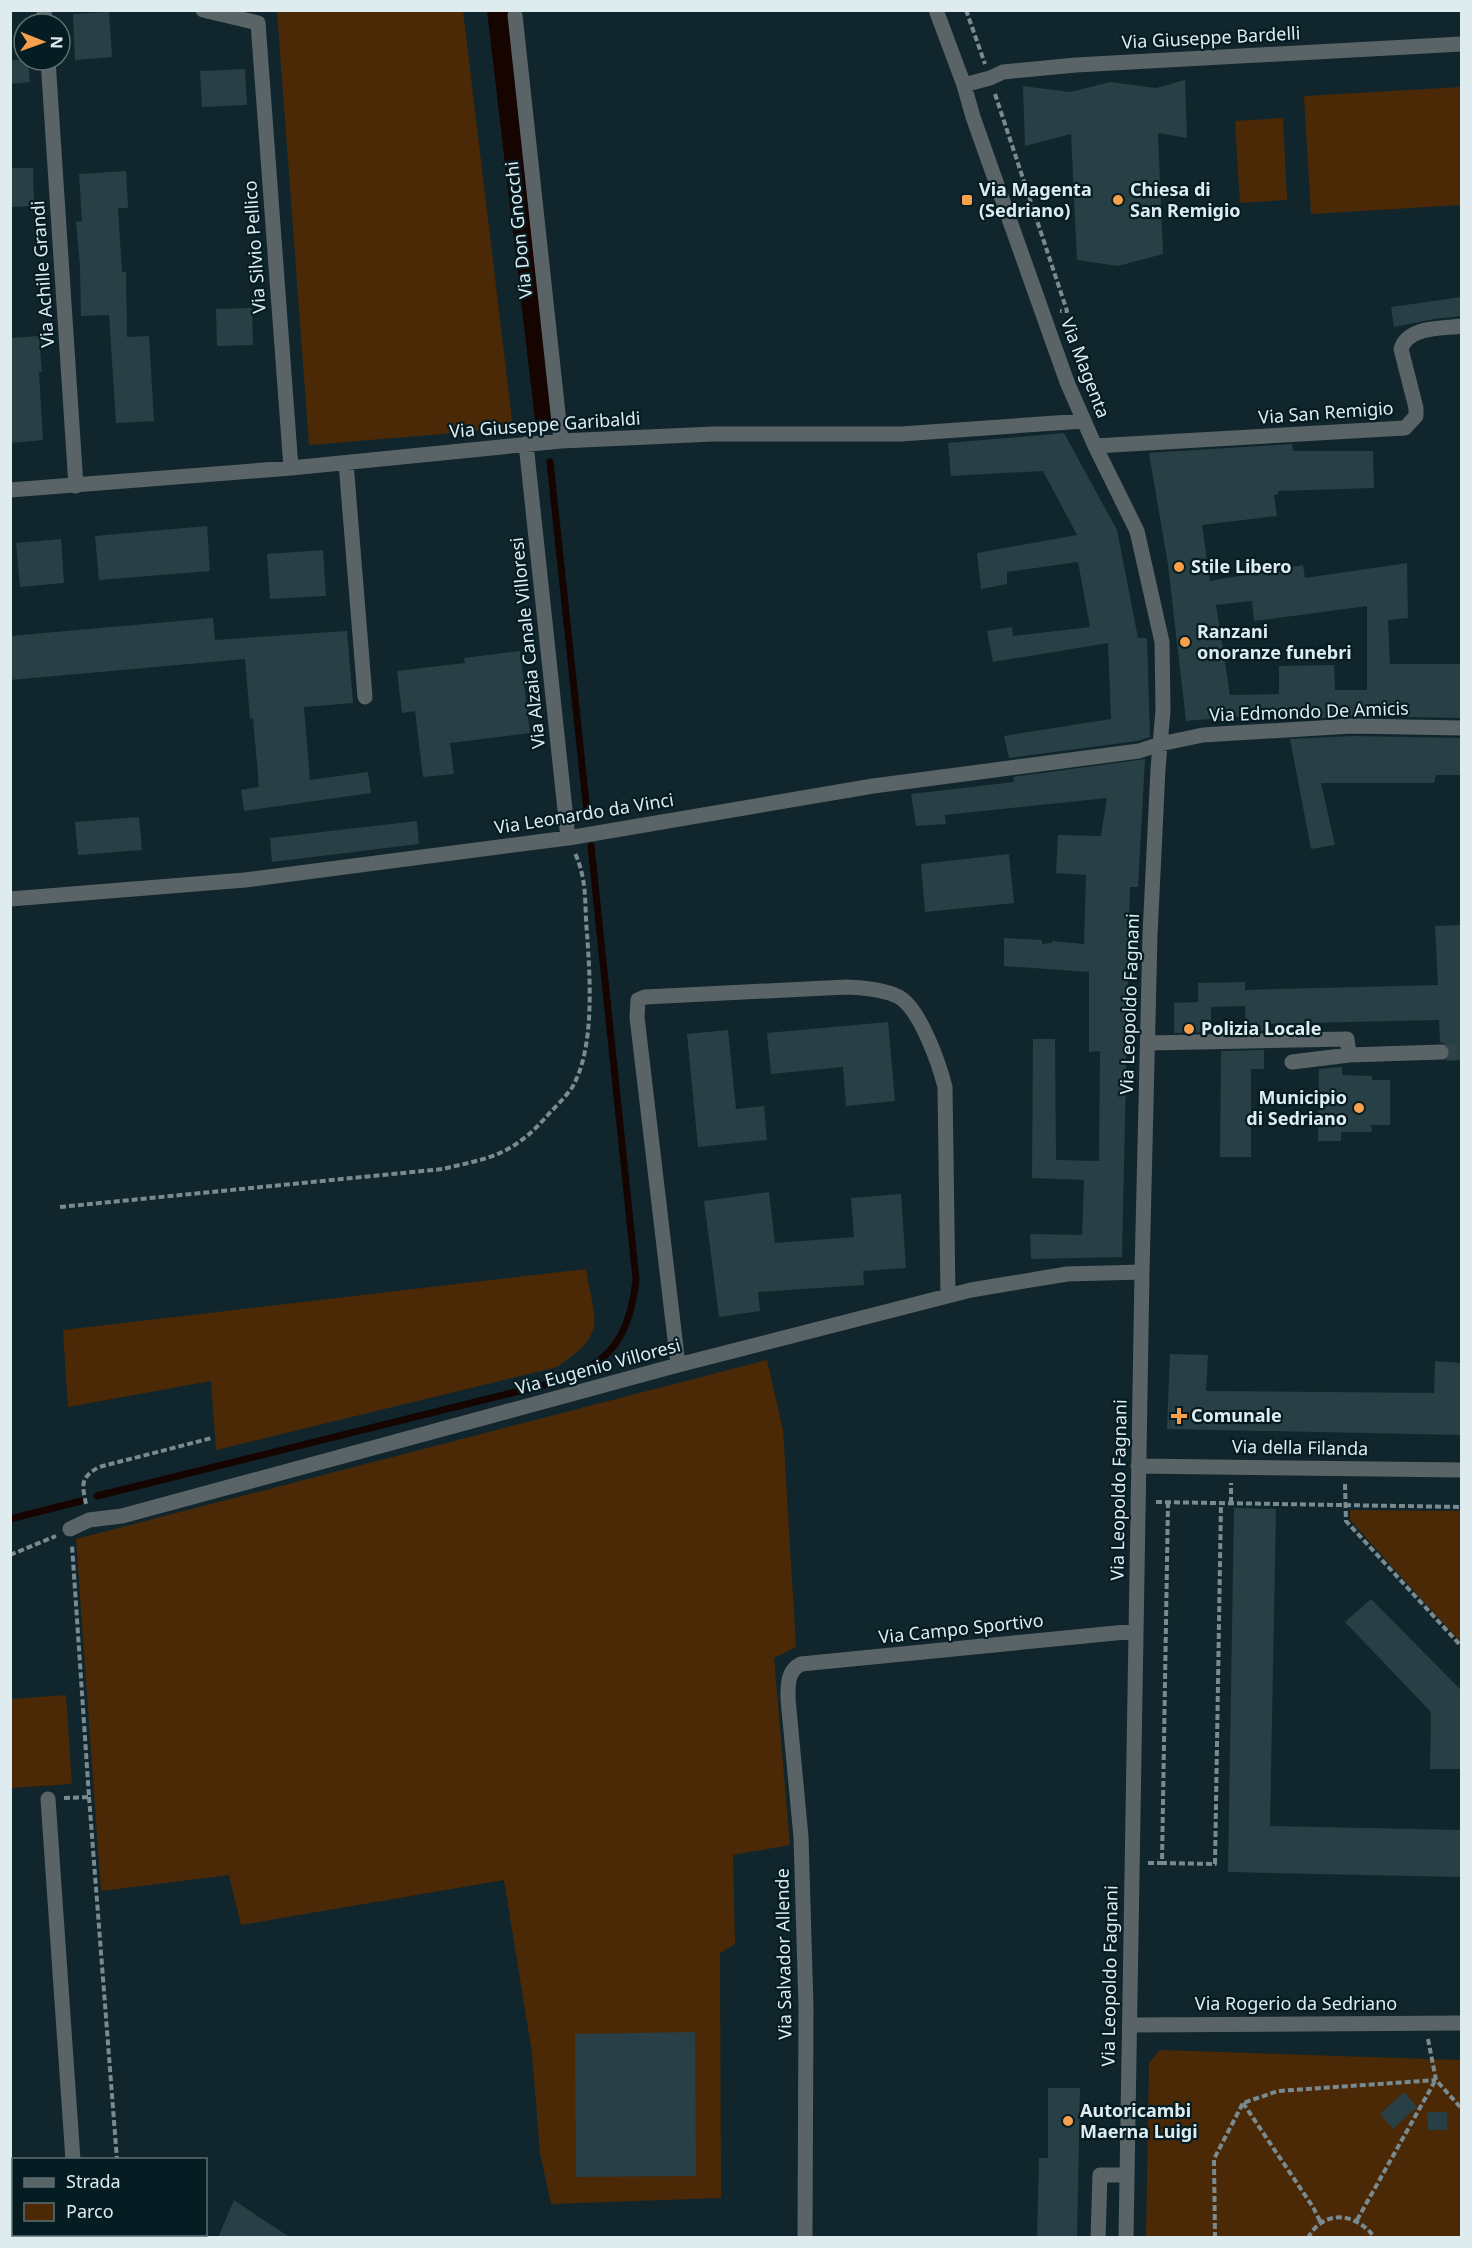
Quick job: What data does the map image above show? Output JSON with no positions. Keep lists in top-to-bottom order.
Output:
{
  "streets": {
    "street": [
      "Via Giuseppe Bardelli",
      "Via Don Gnocchi",
      "Via Silvio Pellico",
      "Via Achille Grandi",
      "Via Magenta",
      "Via San Remigio",
      "Via Giuseppe Garibaldi",
      "Via Alzaia Canale Villoresi",
      "Via Edmondo De Amicis",
      "Via Leonardo da Vinci",
      "Via Leopoldo Fagnani",
      "Via Eugenio Villoresi",
      "Via della Filanda",
      "Via Campo Sportivo",
      "Via Salvador Allende",
      "Via Rogerio da Sedriano"
    ]
  },
  "crossings": [
    ["Via Giuseppe Bardelli", "Via Magenta"],
    ["Via Don Gnocchi", "Via Giuseppe Garibaldi"],
    ["Via Silvio Pellico", "Via Giuseppe Garibaldi"],
    ["Via Achille Grandi", "Via Giuseppe Garibaldi"],
    ["Via Magenta", "Via San Remigio"],
    ["Via Magenta", "Via Giuseppe Garibaldi"],
    ["Via Magenta", "Via Edmondo De Amicis"],
    ["Via Magenta", "Via Leonardo da Vinci"],
    ["Via Magenta", "Via Leopoldo Fagnani"],
    ["Via Giuseppe Garibaldi", "Via Alzaia Canale Villoresi"],
    ["Via Alzaia Canale Villoresi", "Via Leonardo da Vinci"],
    ["Via Edmondo De Amicis", "Via Leonardo da Vinci"],
    ["Via Edmondo De Amicis", "Via Leopoldo Fagnani"],
    ["Via Leonardo da Vinci", "Via Leopoldo Fagnani"],
    ["Via Leopoldo Fagnani", "Via Eugenio Villoresi"],
    ["Via Leopoldo Fagnani", "Via della Filanda"],
    ["Via Leopoldo Fagnani", "Via Campo Sportivo"],
    ["Via Leopoldo Fagnani", "Via Rogerio da Sedriano"],
    ["Via Campo Sportivo", "Via Salvador Allende"]
  ],
  "places": {
    "transit": ["Via Magenta (Sedriano)"],
    "other": [
      "Chiesa di San Remigio",
      "Stile Libero",
      "Ranzani onoranze funebri",
      "Polizia Locale",
      "Municipio di Sedriano",
      "Autoricambi Maerna Luigi"
    ],
    "health": ["Comunale"]
  },
  "legend": ["Strada", "Parco"],
  "north": "right"
}
